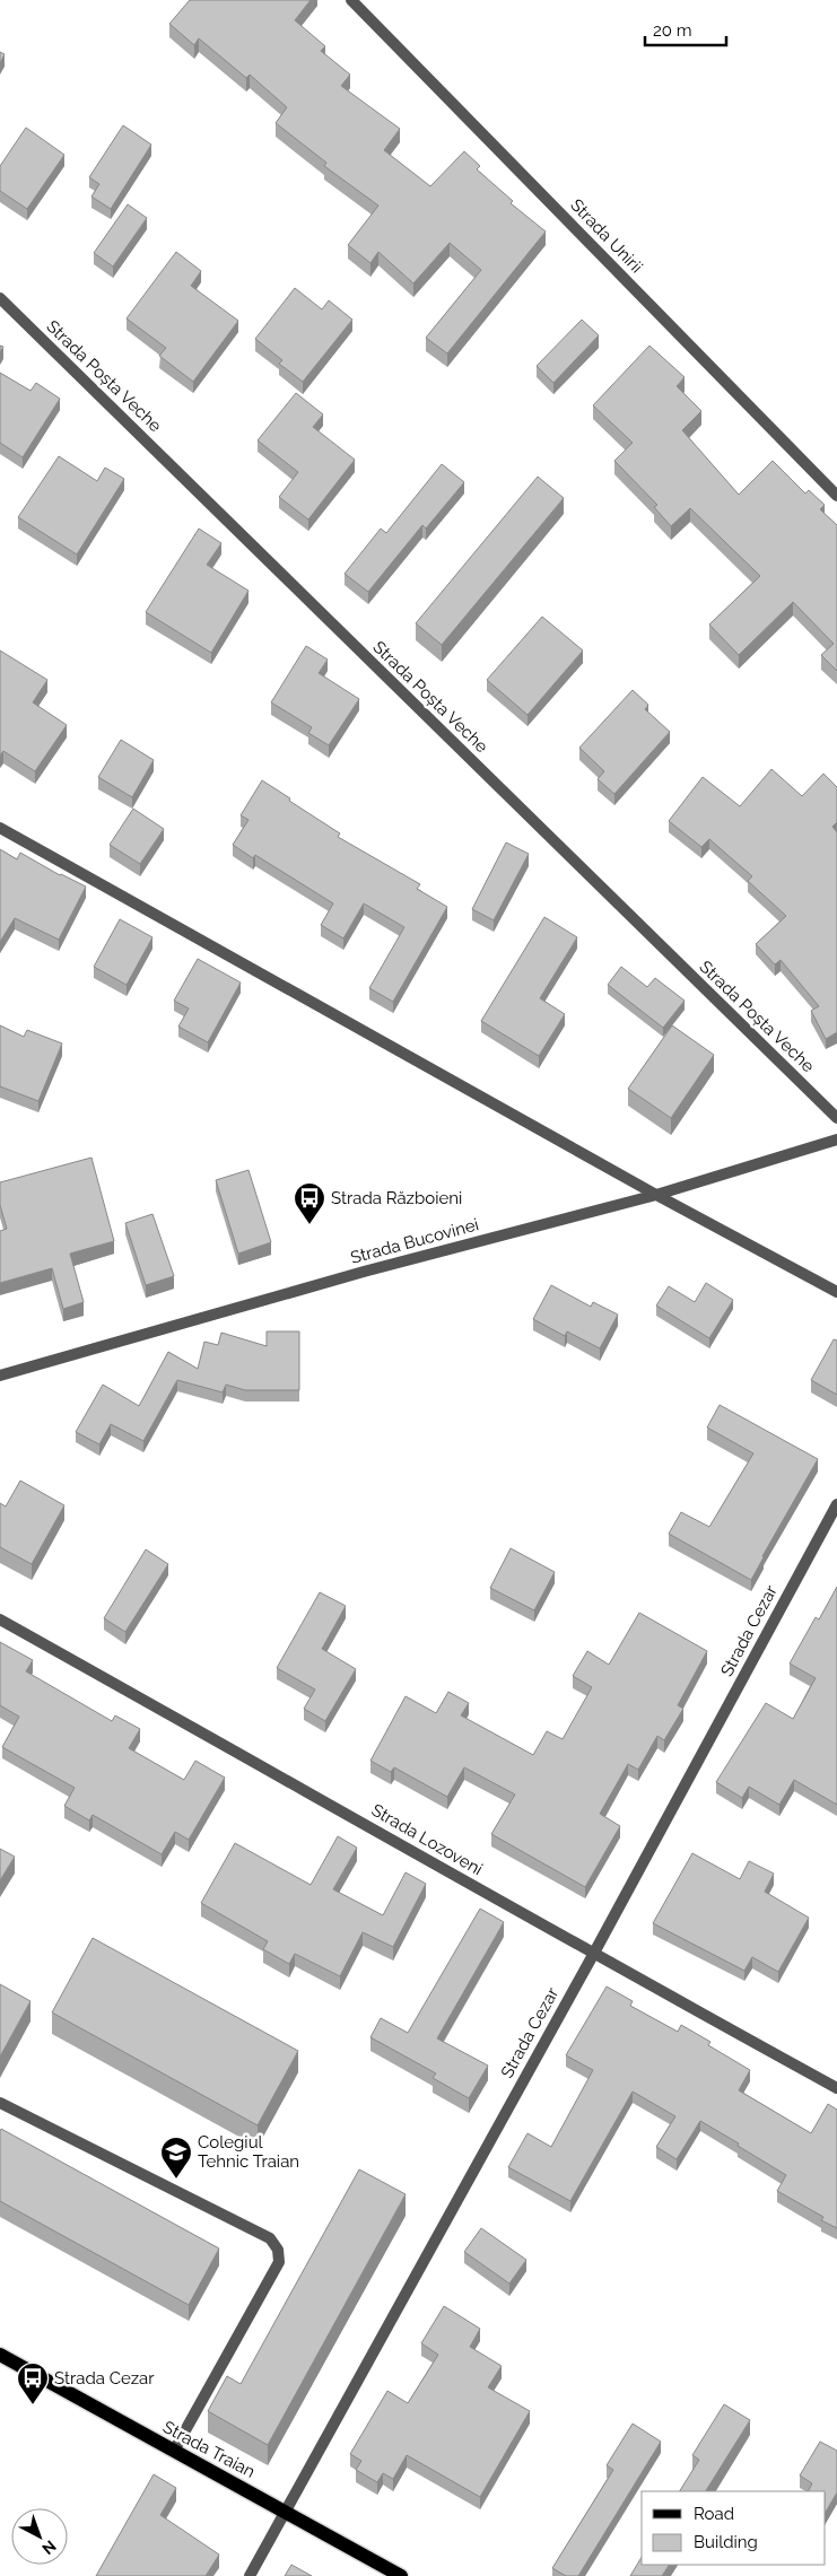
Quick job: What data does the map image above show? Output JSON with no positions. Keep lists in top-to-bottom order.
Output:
{
  "streets": {
    "main road": ["Strada Traian"],
    "street": [
      "Strada Unirii",
      "Strada Poșta Veche",
      "Strada Bucovinei",
      "Strada Cezar",
      "Strada Lozoveni"
    ]
  },
  "crossings": [
    ["Strada Cezar", "Strada Lozoveni"],
    ["Strada Cezar", "Strada Traian"]
  ],
  "places": {
    "bus stop": ["Strada Războieni", "Strada Cezar"],
    "school or university": ["Colegiul Tehnic Traian"]
  },
  "legend": ["Road", "Building"],
  "scale_bar": "20 m",
  "north": "bottom right"
}
